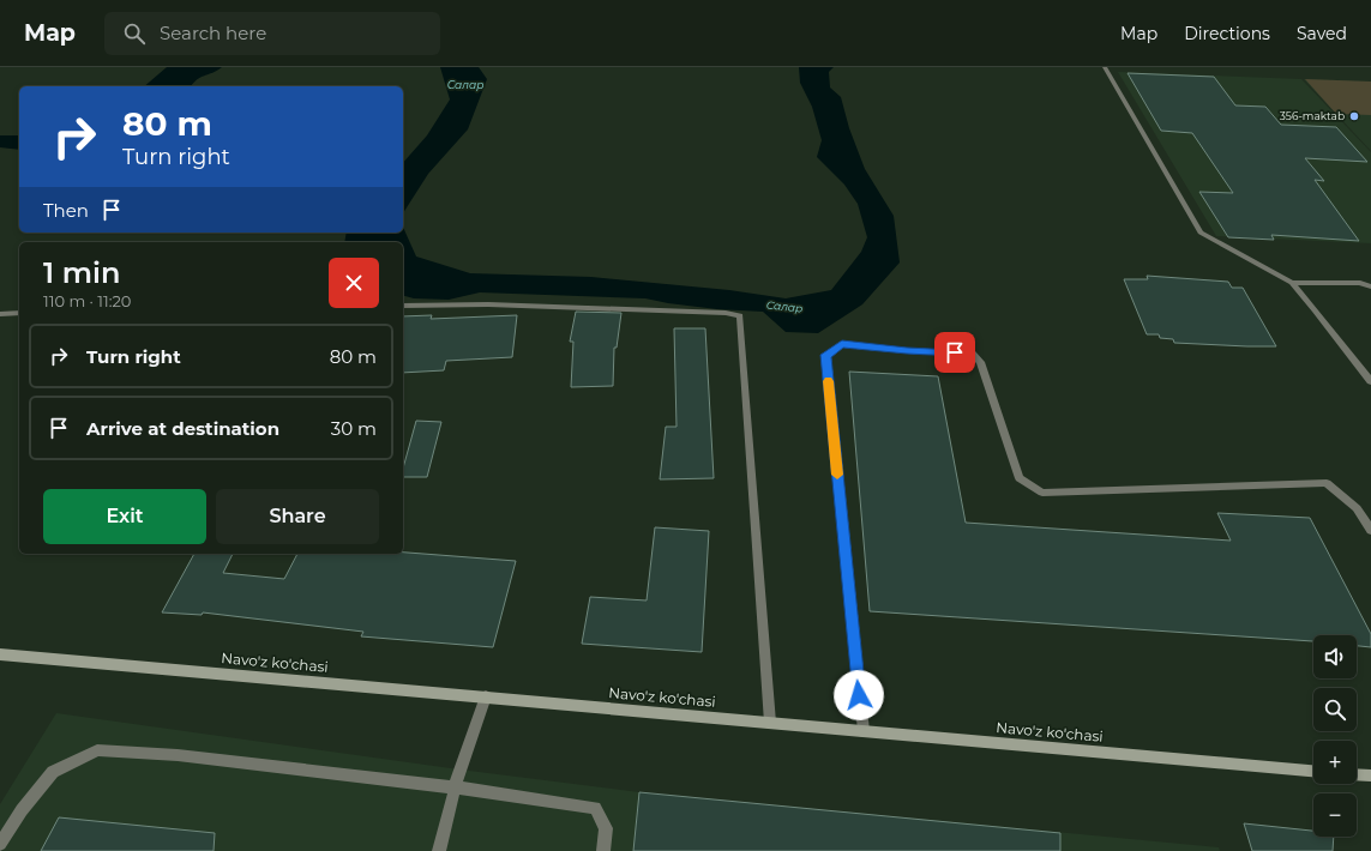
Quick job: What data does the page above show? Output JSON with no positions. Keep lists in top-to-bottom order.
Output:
{
  "streets": {
    "street": ["Navo'z ko'chasi"]
  },
  "water": ["Салар"],
  "places": ["356-maktab"],
  "page": {
    "header": "Map",
    "search": "Search here",
    "nav": ["Map", "Directions", "Saved"],
    "turn": ["80 m", "Turn right"],
    "then": "Then",
    "heading": ["1 min", "110 m · 11:20"],
    "list": [
      {
        "name": "Turn right",
        "value": "80 m"
      },
      {
        "name": "Arrive at destination",
        "value": "30 m"
      }
    ],
    "buttons": ["Exit", "Share"],
    "map_buttons": ["+", "−"]
  }
}
